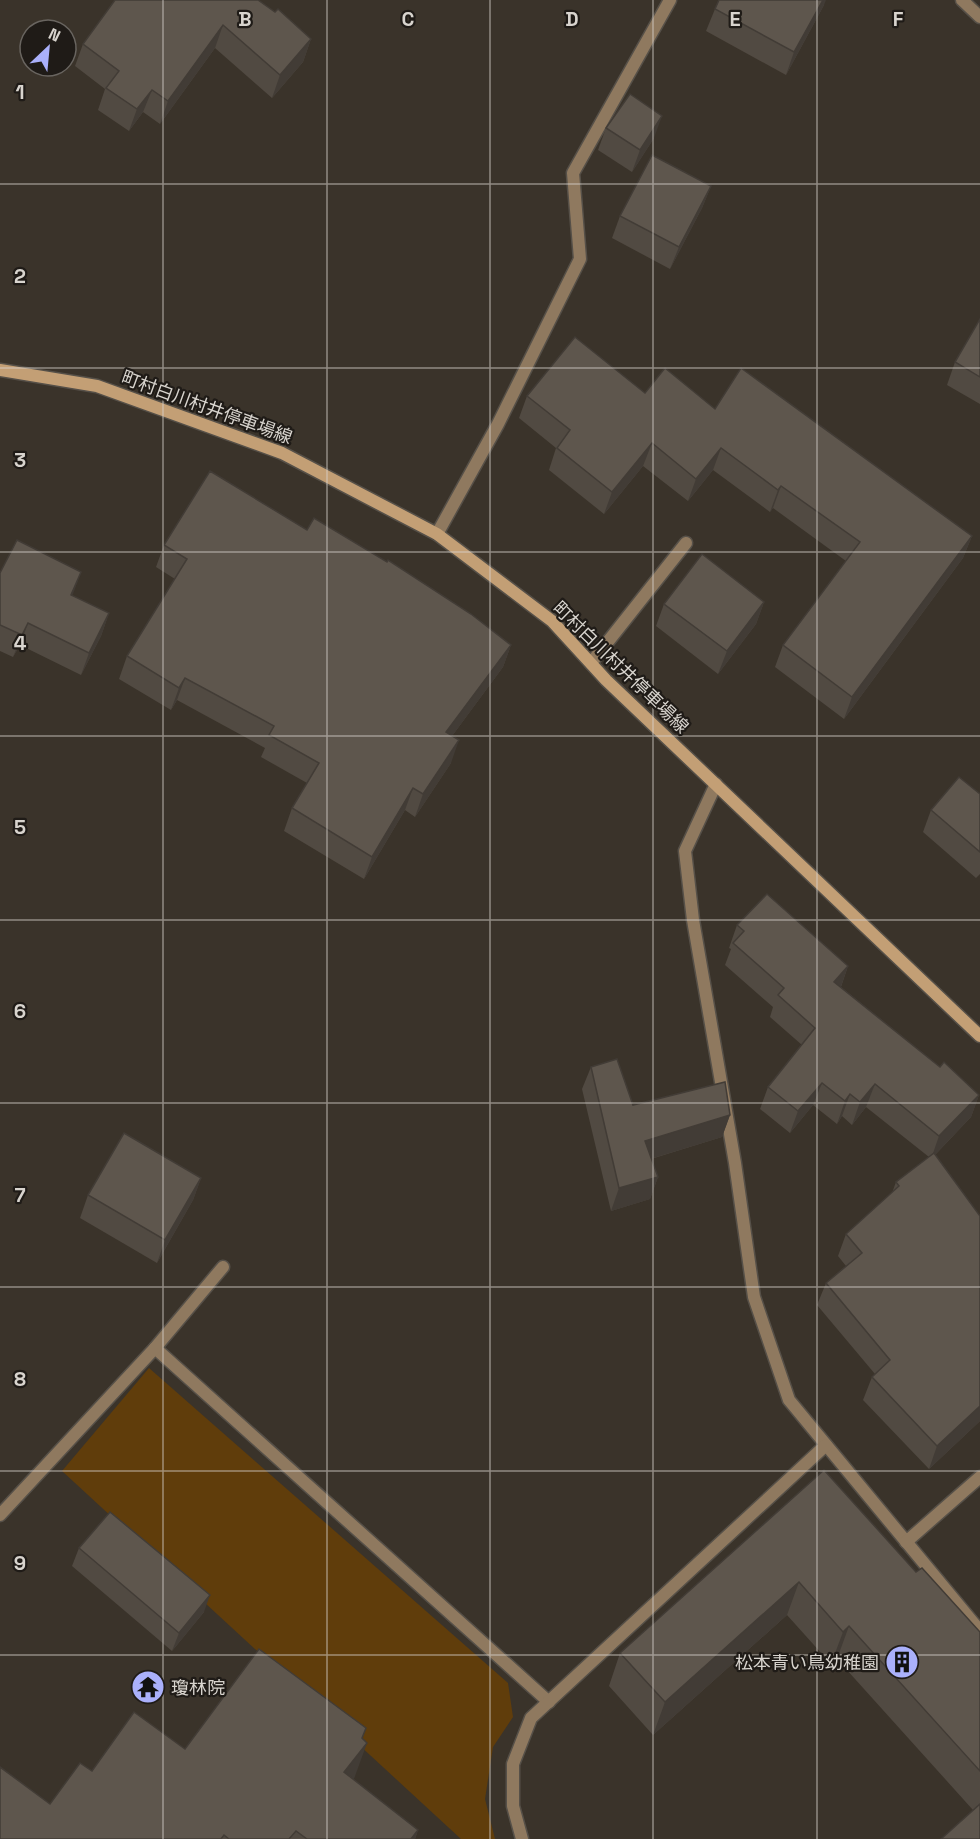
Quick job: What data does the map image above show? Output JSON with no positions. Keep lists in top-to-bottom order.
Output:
{
  "streets": {
    "main road": ["町村白川村井停車場線"]
  },
  "places": {
    "building": ["松本青い鳥幼稚園"],
    "temple": ["瓊林院"]
  },
  "north": "top right",
  "grid": {
    "columns": [
      "B",
      "C",
      "D",
      "E",
      "F"
    ],
    "rows": [
      "1",
      "2",
      "3",
      "4",
      "5",
      "6",
      "7",
      "8",
      "9"
    ]
  }
}
